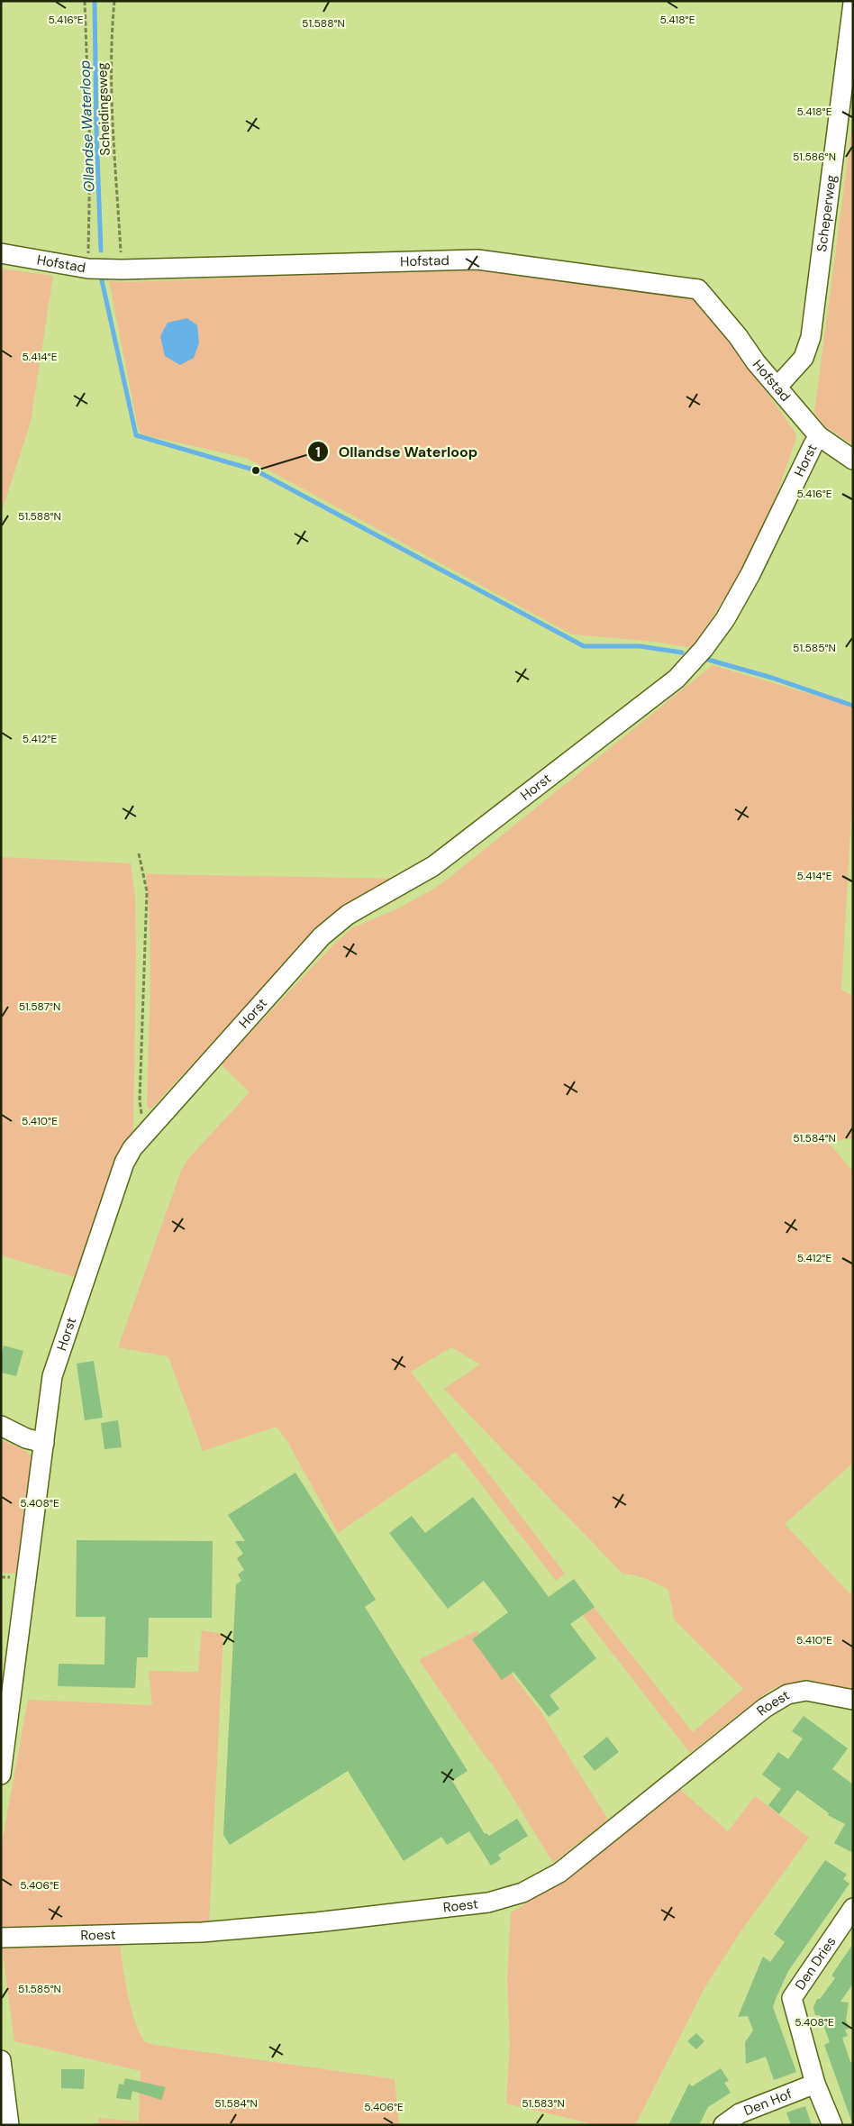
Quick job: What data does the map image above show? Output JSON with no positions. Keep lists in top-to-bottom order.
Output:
{
  "streets": {
    "street": [
      "Scheperweg",
      "Hofstad",
      "Horst",
      "Roest",
      "Den Dries",
      "Den Hof"
    ],
    "path": ["Scheidingsweg"]
  },
  "crossings": [
    ["Scheidingsweg", "Hofstad"],
    ["Scheperweg", "Hofstad"],
    ["Hofstad", "Horst"],
    ["Den Dries", "Den Hof"]
  ],
  "water": ["Ollandse Waterloop"],
  "places": ["Ollandse Waterloop"],
  "coordinates": [
    "5.416°E",
    "5.418°E",
    "51.588°N",
    "51.586°N",
    "5.414°E",
    "51.585°N",
    "5.412°E",
    "51.587°N",
    "5.410°E",
    "51.584°N",
    "5.408°E",
    "5.406°E",
    "51.583°N"
  ]
}
